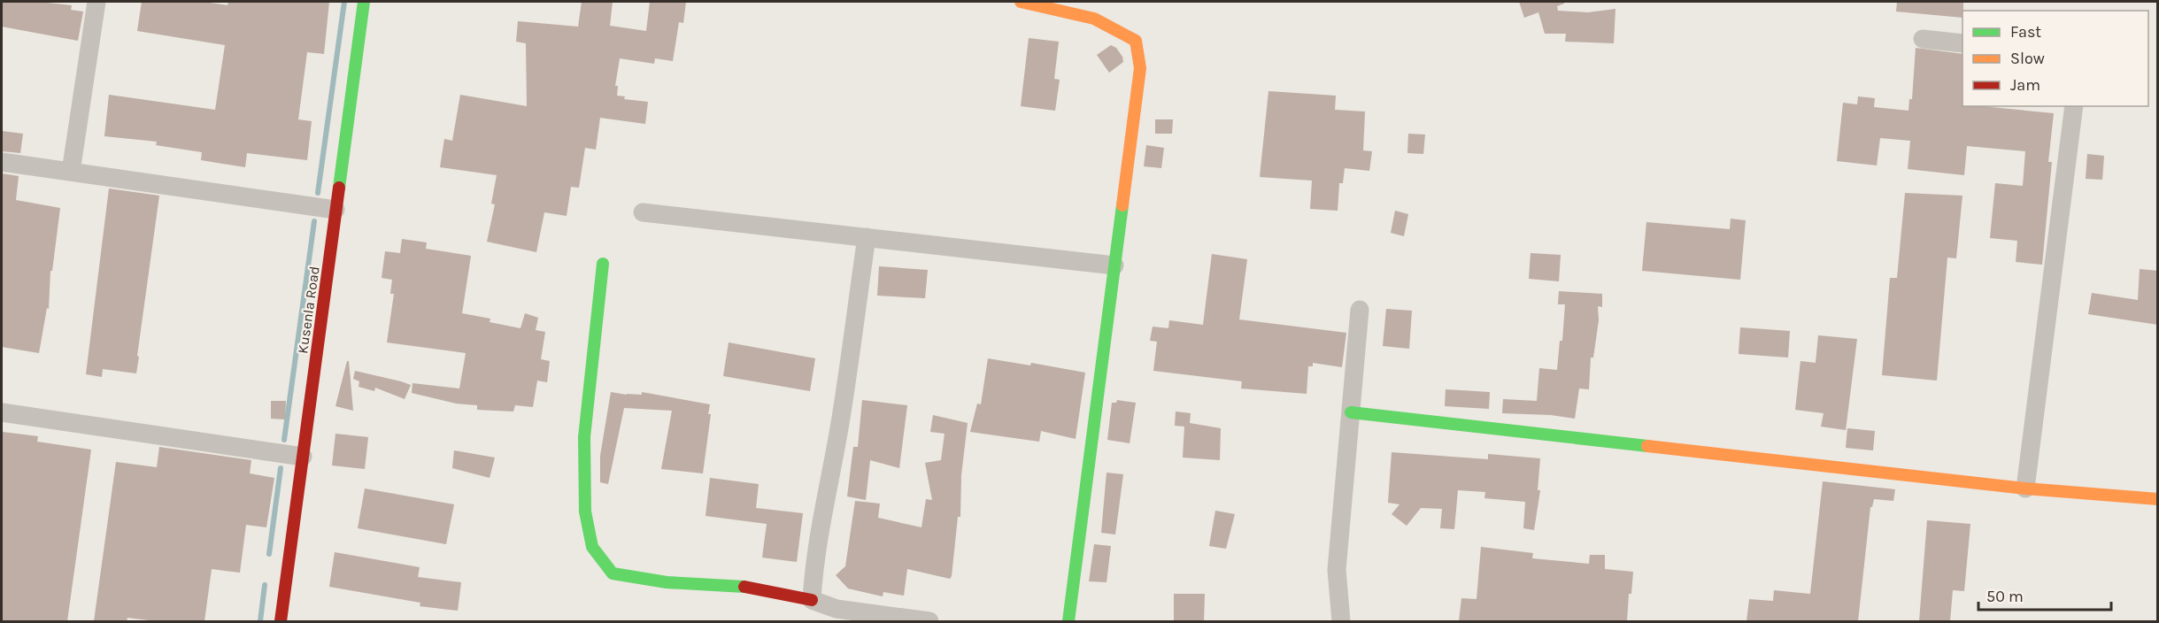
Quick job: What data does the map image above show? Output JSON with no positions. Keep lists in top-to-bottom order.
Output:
{
  "streets": {
    "street": ["Kusenla Road"]
  },
  "legend": ["Fast", "Slow", "Jam"],
  "scale_bar": "50 m"
}
